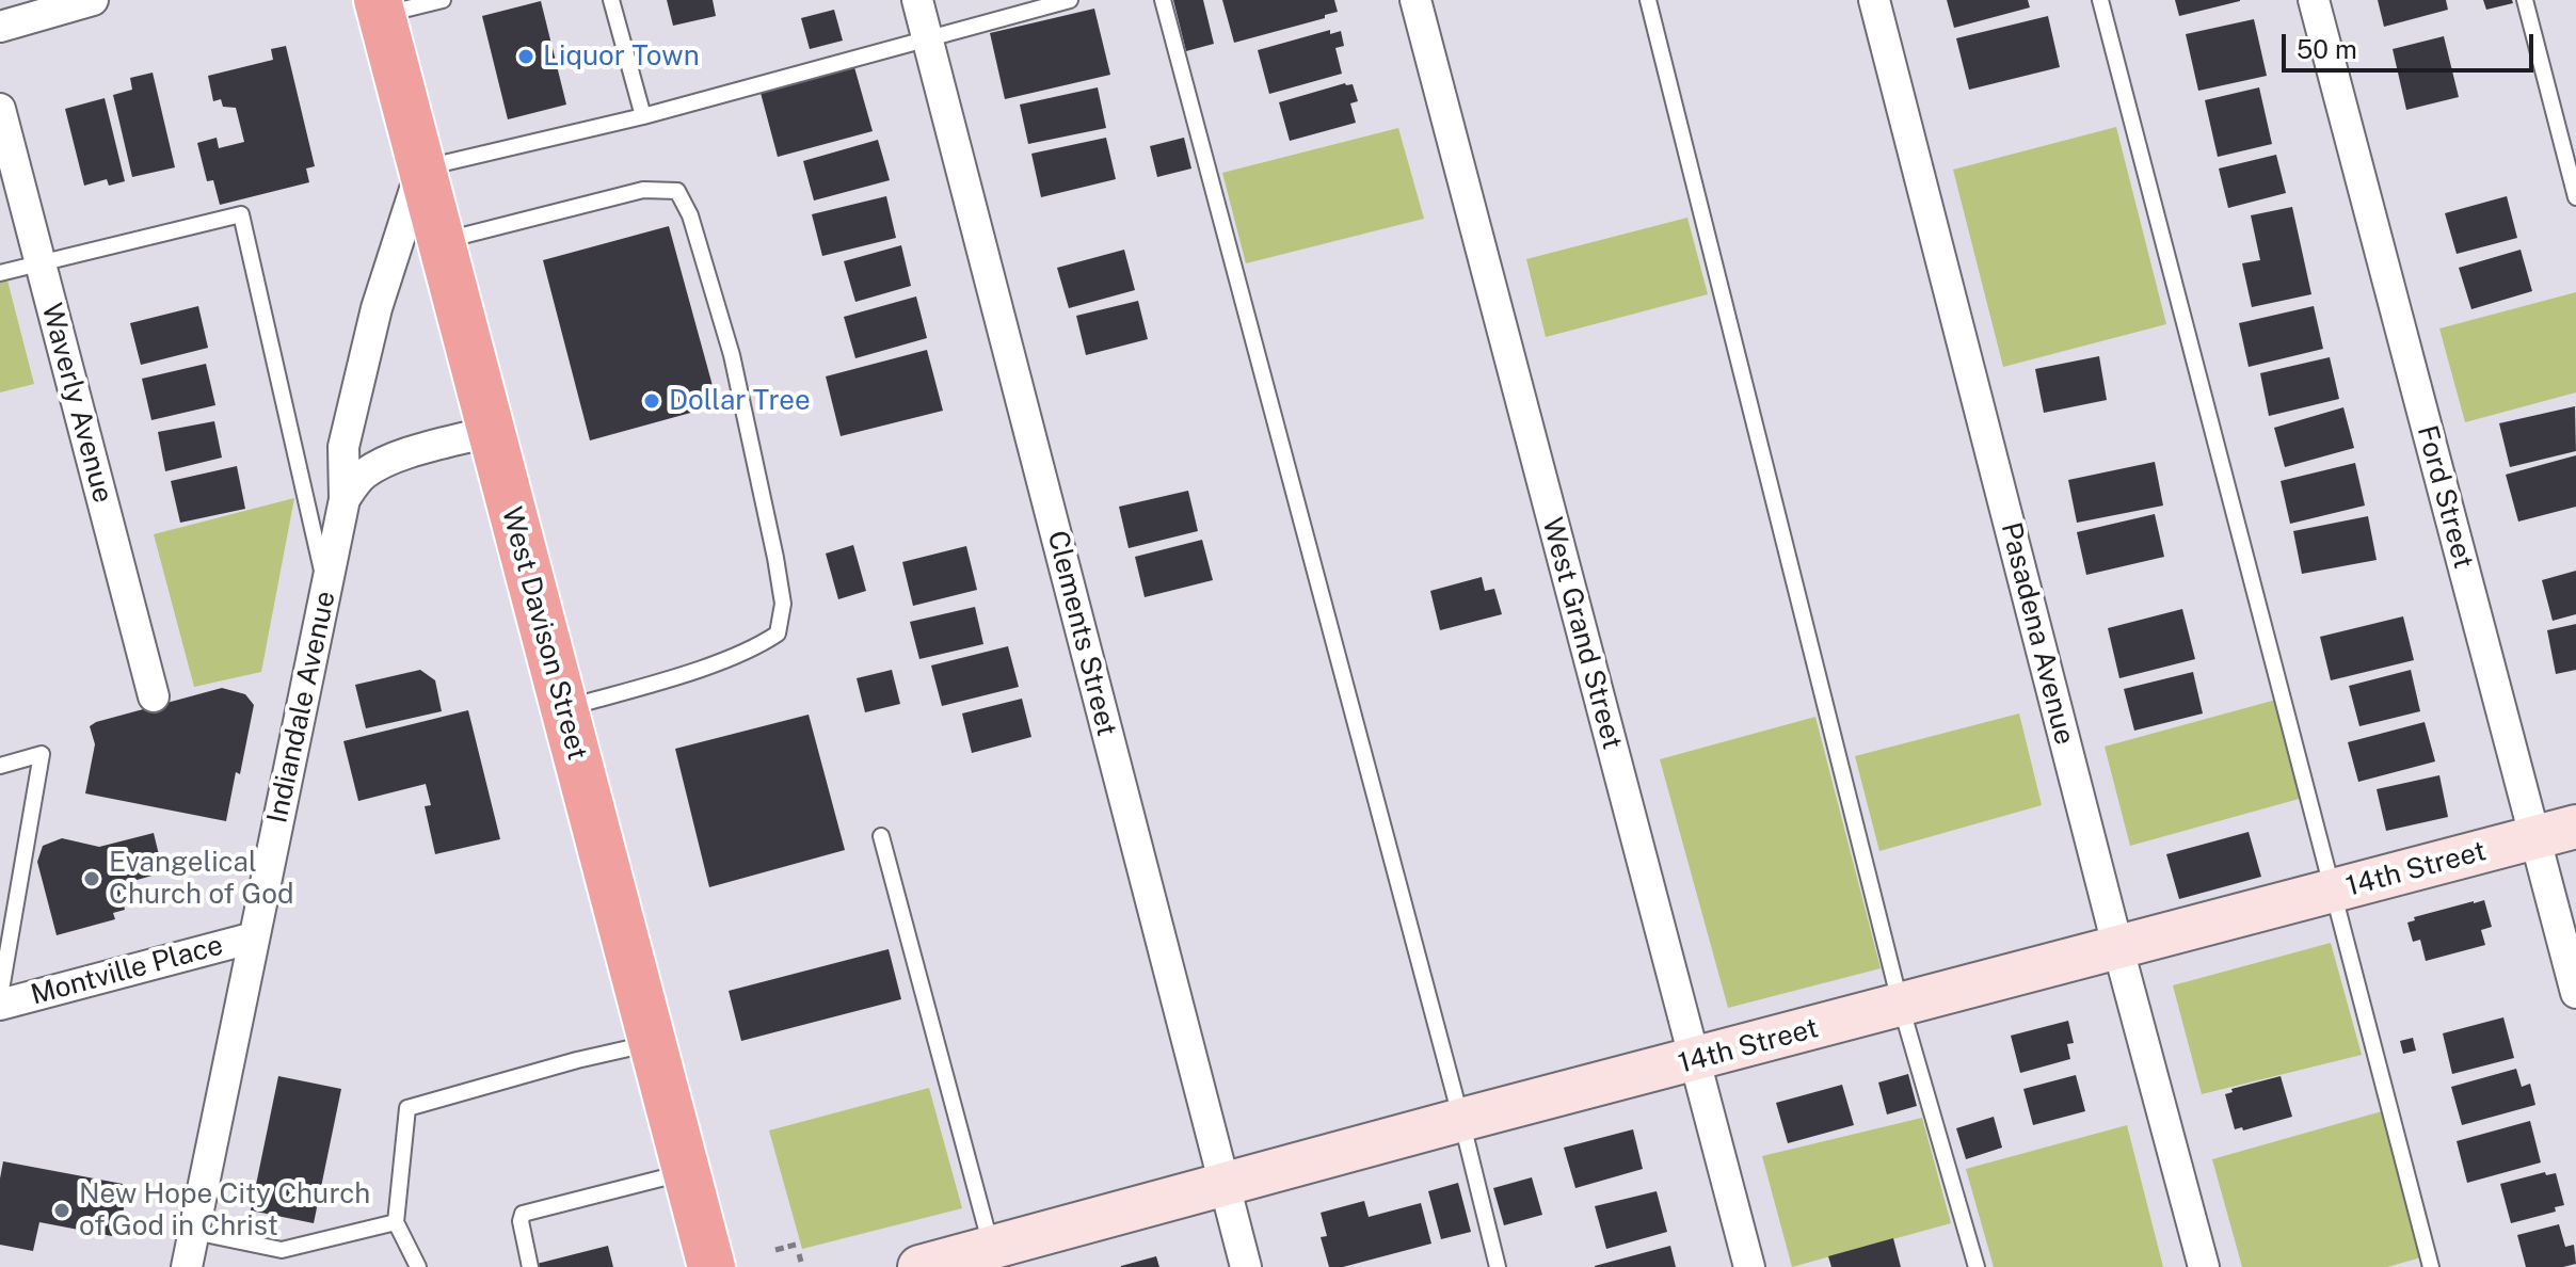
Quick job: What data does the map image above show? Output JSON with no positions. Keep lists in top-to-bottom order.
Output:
{
  "streets": {
    "highway": ["West Davison Street"],
    "street": [
      "Waverly Avenue",
      "Ford Street",
      "Clements Street",
      "West Grand Street",
      "Pasadena Avenue",
      "Indiandale Avenue",
      "14th Street",
      "Montville Place"
    ]
  },
  "crossings": [
    ["Ford Street", "14th Street"],
    ["West Davison Street", "Indiandale Avenue"],
    ["Clements Street", "14th Street"],
    ["West Grand Street", "14th Street"],
    ["Pasadena Avenue", "14th Street"],
    ["Indiandale Avenue", "Montville Place"]
  ],
  "places": [
    "Liquor Town",
    "Dollar Tree",
    "Evangelical Church of God",
    "New Hope City Church of God in Christ"
  ],
  "scale_bar": "50 m"
}
